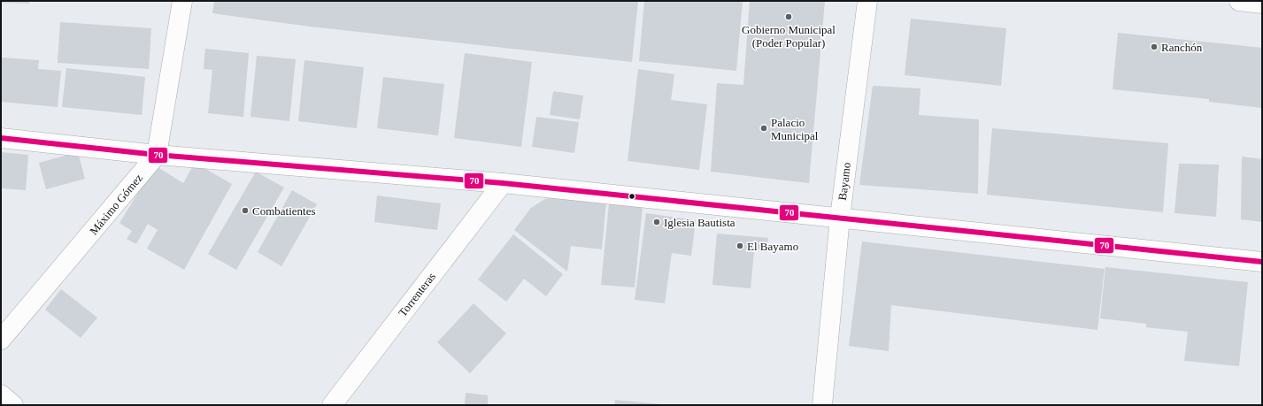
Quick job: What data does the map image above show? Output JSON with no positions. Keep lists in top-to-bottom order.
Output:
{
  "streets": {
    "main road": ["Bayamo", "Máximo Gómez", "Torrenteras"]
  },
  "places": [
    "Gobierno Municipal (Poder Popular)",
    "Ranchón",
    "Palacio Municipal",
    "Combatientes",
    "Iglesia Bautista",
    "El Bayamo"
  ],
  "lines": ["transit line 70"]
}
